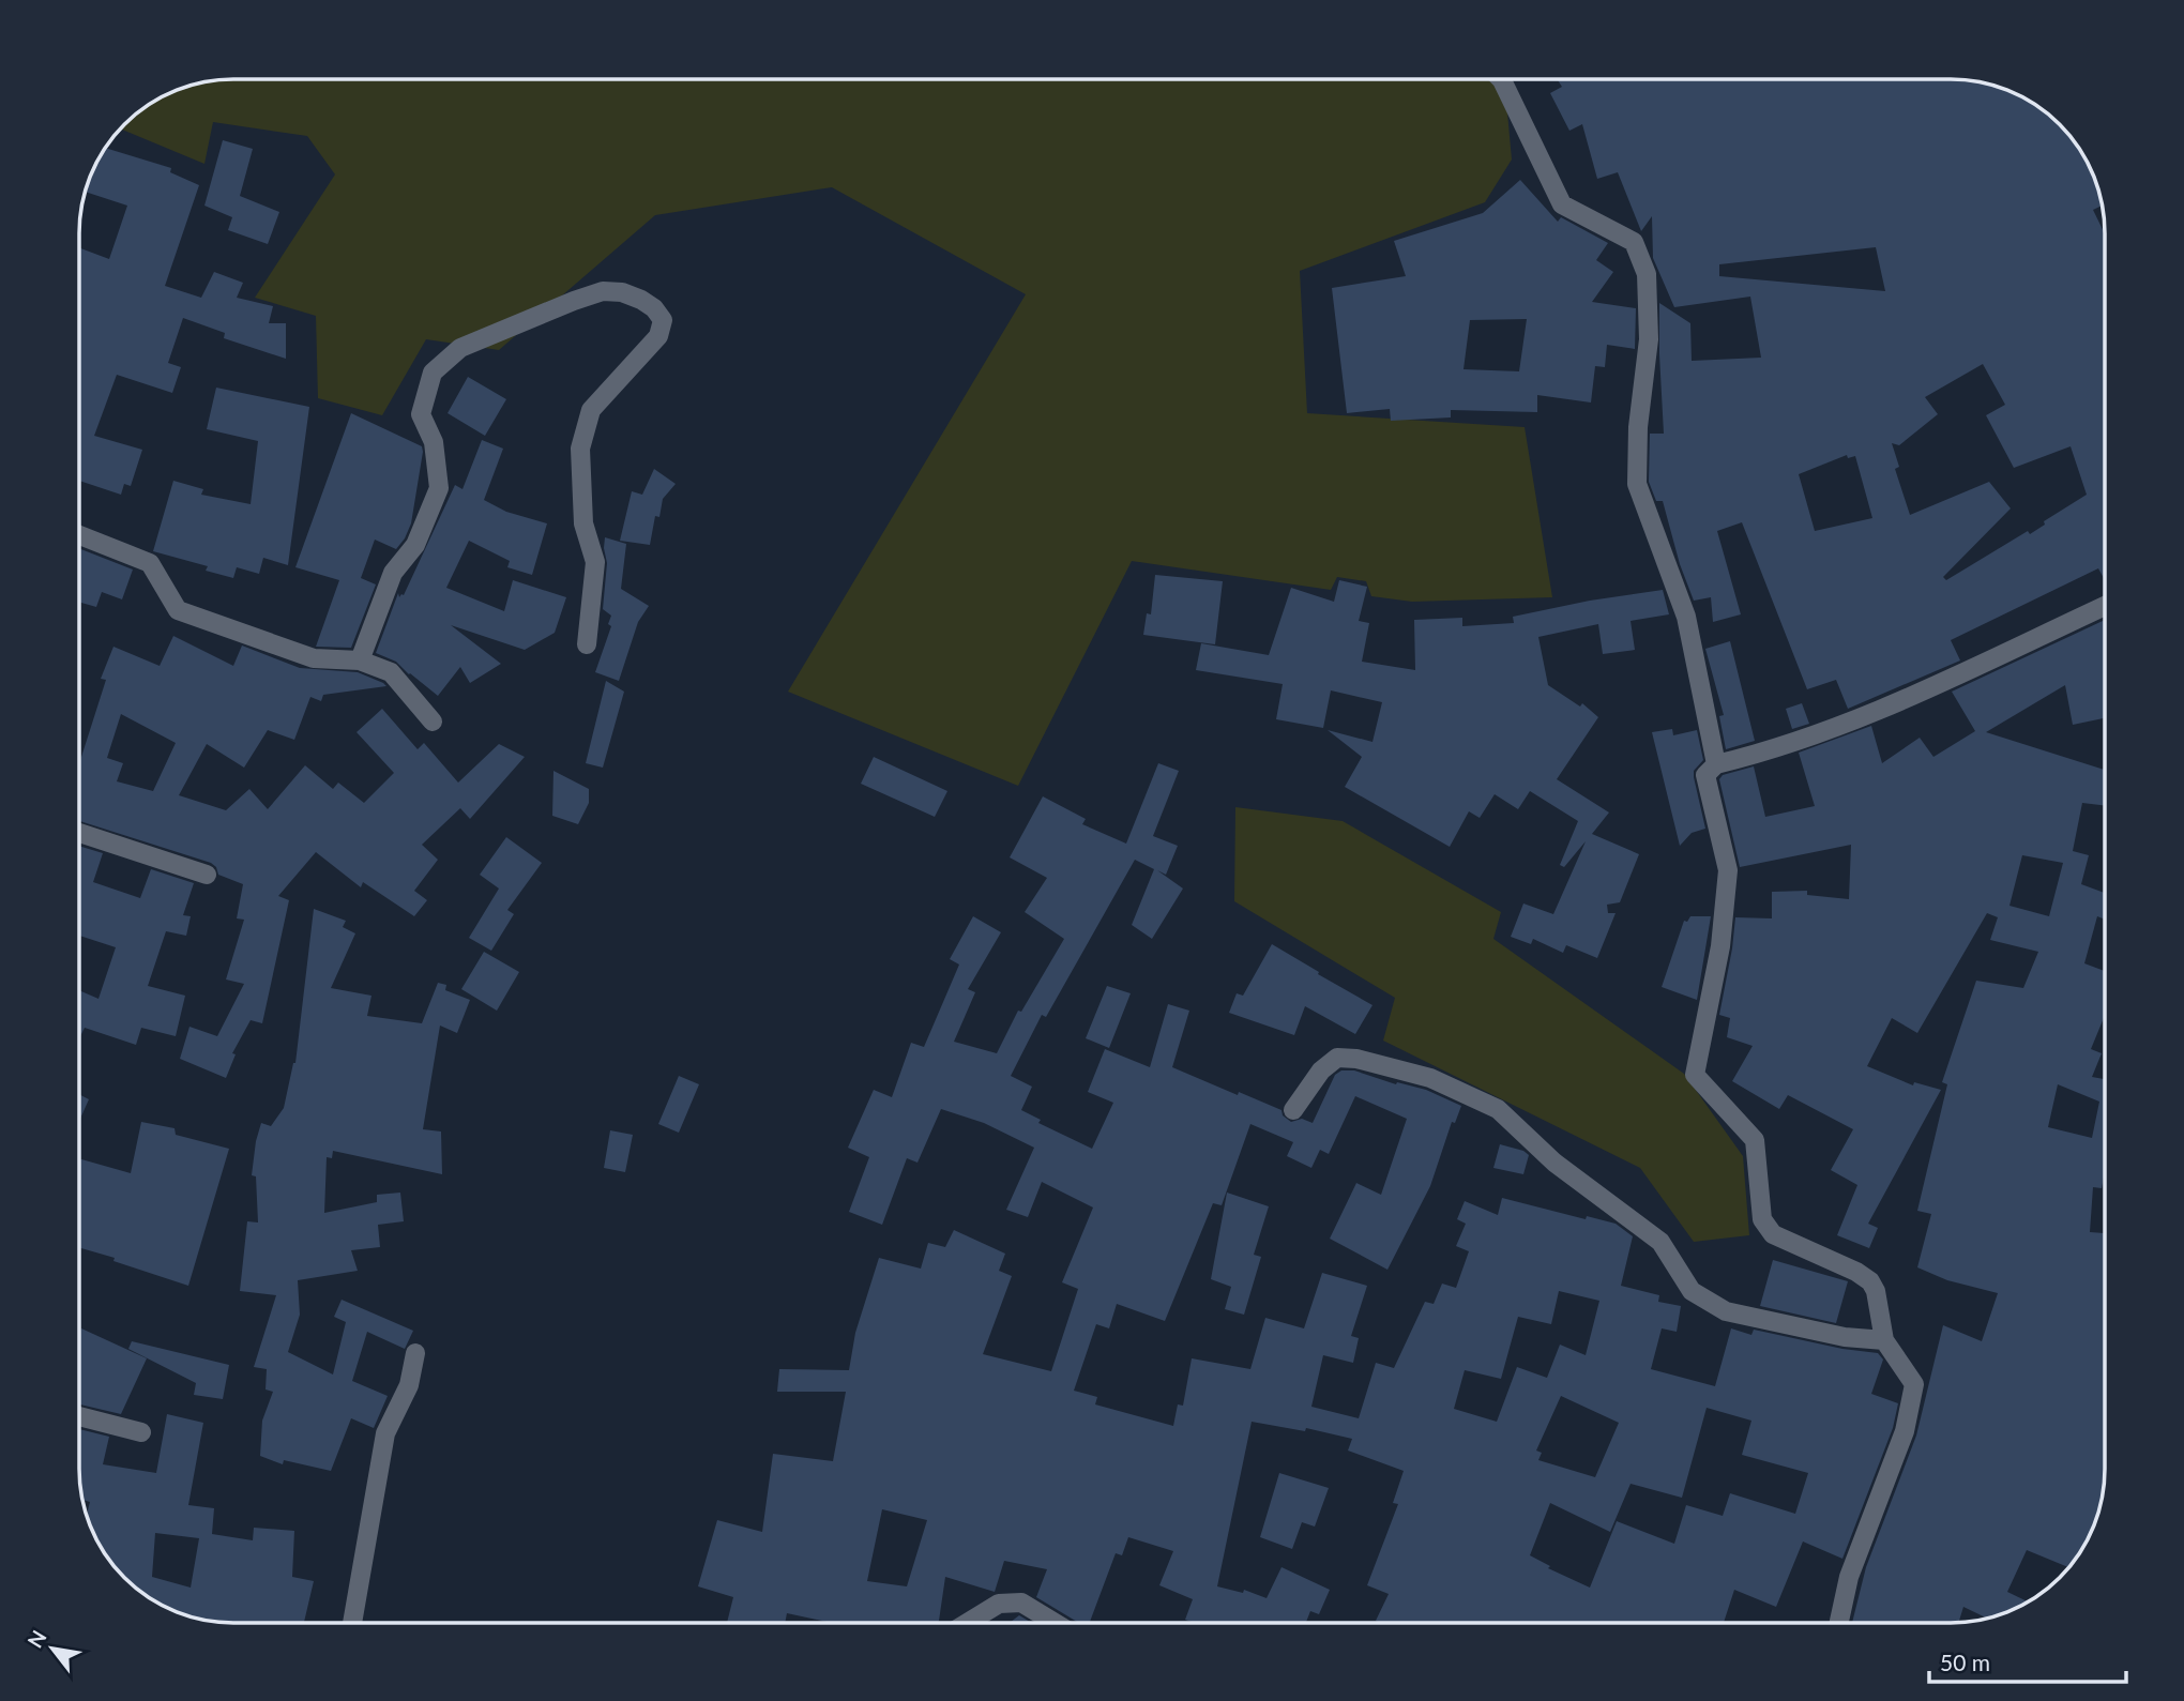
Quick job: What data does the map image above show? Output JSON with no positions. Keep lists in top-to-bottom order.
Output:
{
  "scale_bar": "50 m",
  "north": "top left"
}
